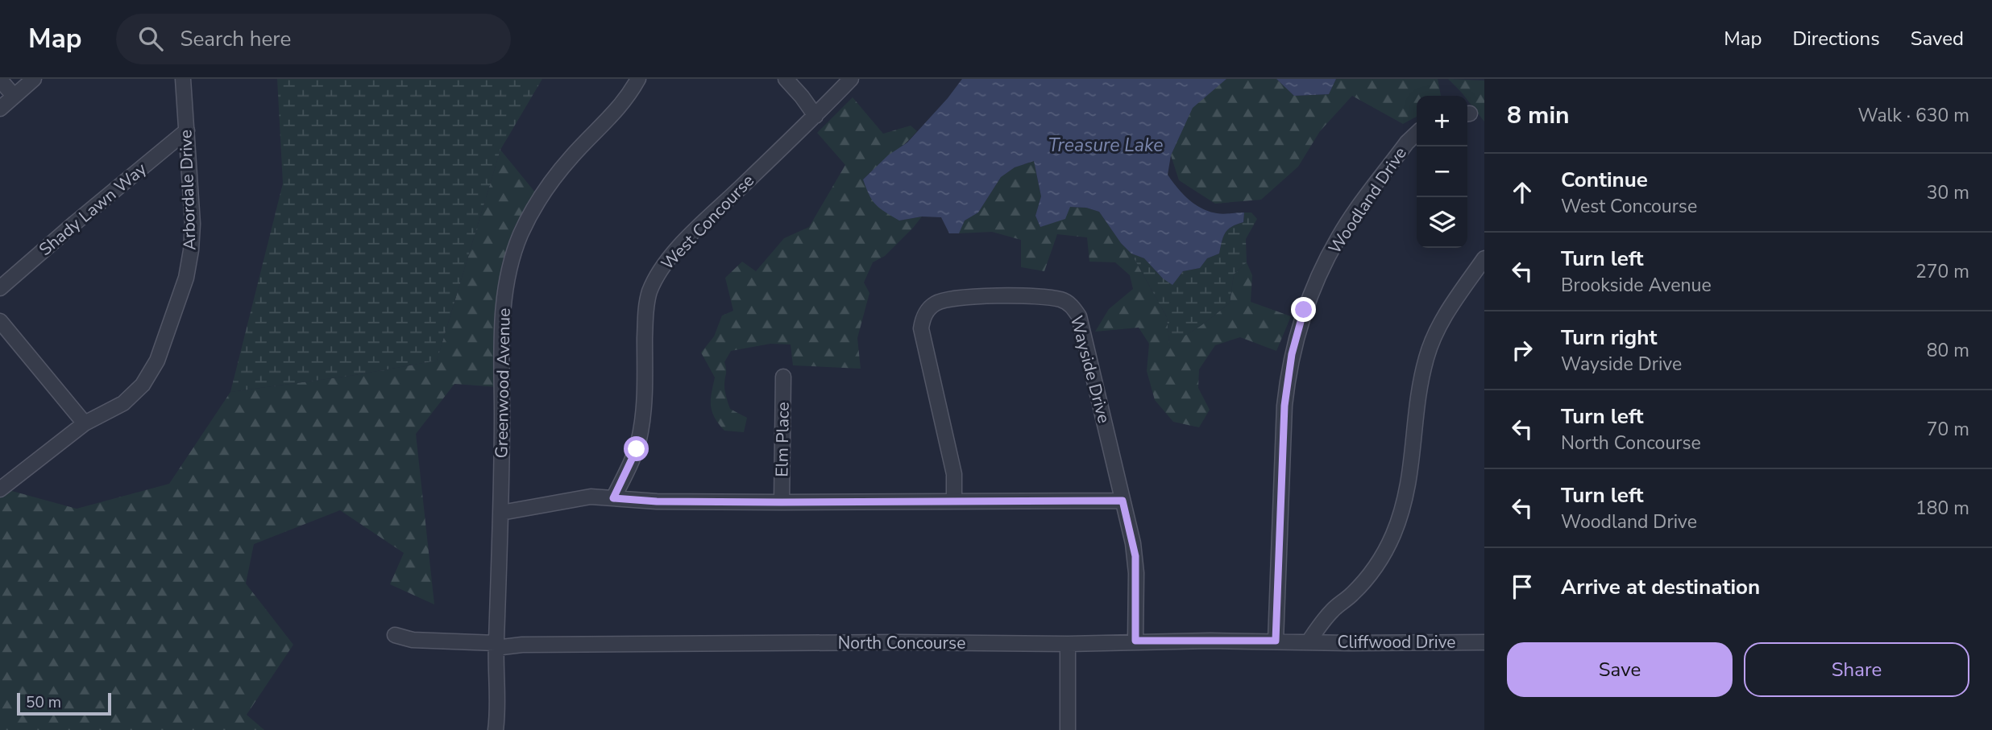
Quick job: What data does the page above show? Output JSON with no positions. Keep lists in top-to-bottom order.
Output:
{
  "streets": {
    "street": [
      "Arbordale Drive",
      "Woodland Drive",
      "Shady Lawn Way",
      "West Concourse",
      "Wayside Drive",
      "Greenwood Avenue",
      "Elm Place",
      "Cliffwood Drive",
      "North Concourse"
    ]
  },
  "crossings": [
    ["Arbordale Drive", "Shady Lawn Way"],
    ["Woodland Drive", "North Concourse"],
    ["Wayside Drive", "North Concourse"],
    ["Greenwood Avenue", "North Concourse"],
    ["Cliffwood Drive", "North Concourse"]
  ],
  "water": ["Treasure Lake"],
  "scale_bar": "50 m",
  "page": {
    "header": "Map",
    "search": "Search here",
    "nav": ["Map", "Directions", "Saved"],
    "heading": ["8 min", "Walk · 630 m"],
    "map_buttons": ["+", "−"],
    "list": [
      ["Continue", "West Concourse", "30 m"],
      ["Turn left", "Brookside Avenue", "270 m"],
      ["Turn right", "Wayside Drive", "80 m"],
      ["Turn left", "North Concourse", "70 m"],
      ["Turn left", "Woodland Drive", "180 m"],
      "Arrive at destination"
    ],
    "buttons": ["Save", "Share"],
    "scale": "50 m"
  }
}
